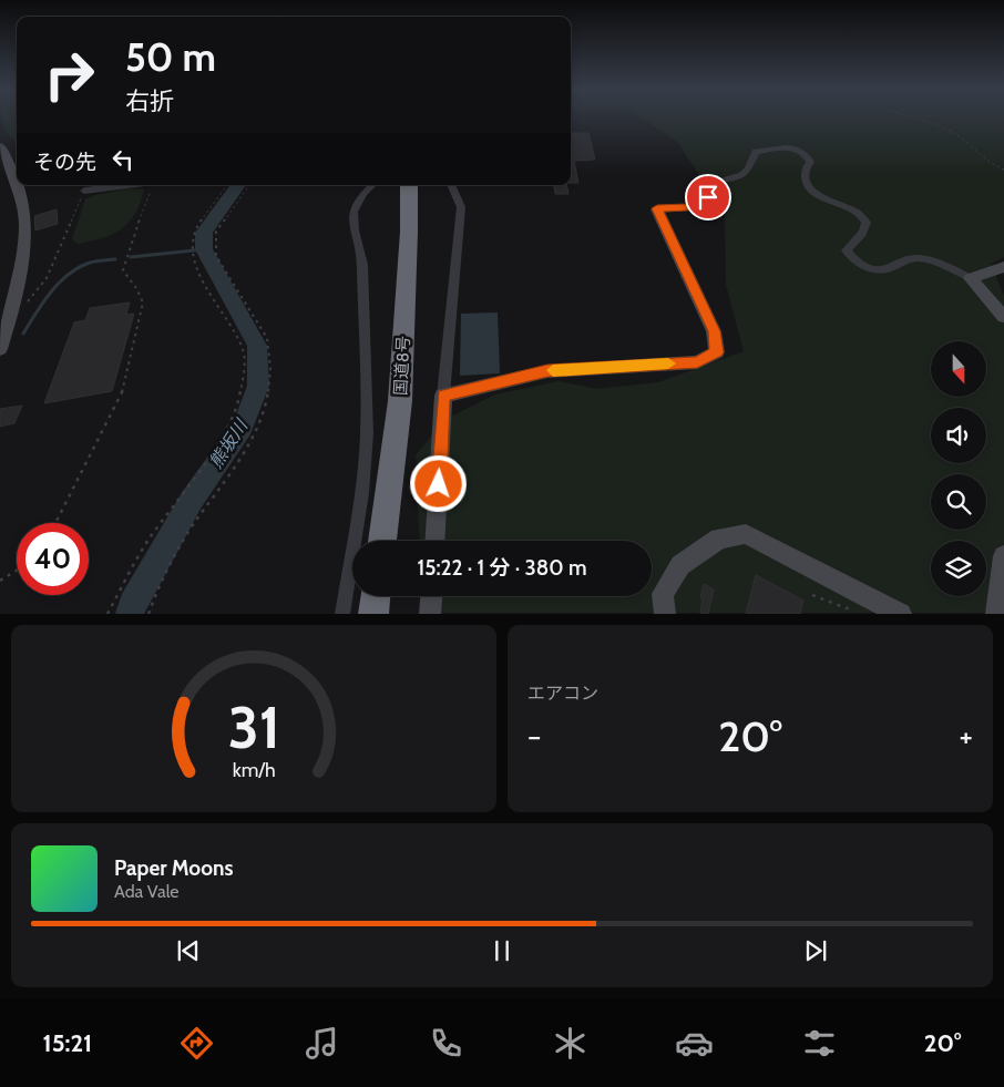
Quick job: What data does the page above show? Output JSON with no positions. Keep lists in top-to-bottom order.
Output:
{
  "streets": {
    "highway": ["国道8号"]
  },
  "water": ["熊坂川"],
  "north": "bottom",
  "page": {
    "turn": ["50 m", "右折"],
    "then": "その先",
    "limit": "40",
    "trip": "15:22 · 1 分 · 380 m",
    "tile": "エアコン",
    "heat": ["−", "20°", "+"],
    "song": ["Paper Moons", "Ada Vale"],
    "tabs": ["15:21", "20°"],
    "gauge": ["31", "km/h"]
  }
}
